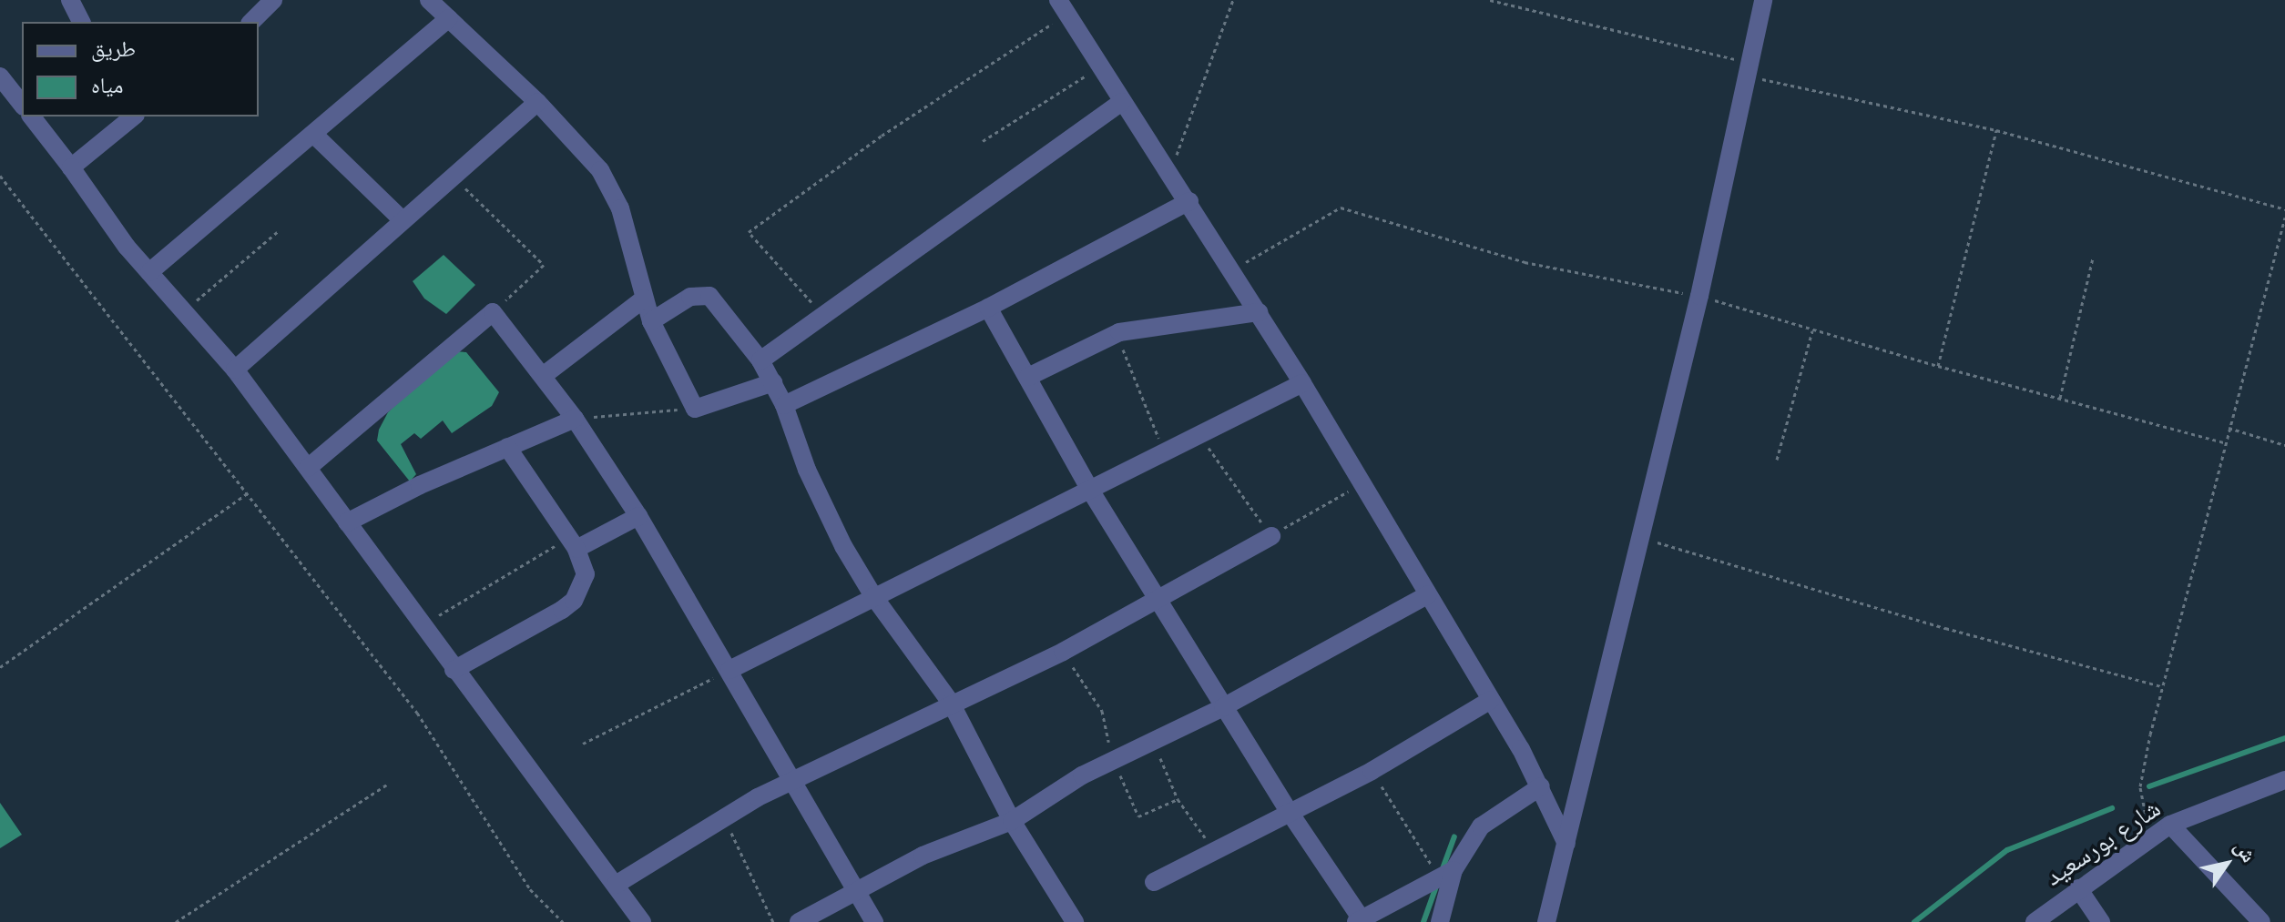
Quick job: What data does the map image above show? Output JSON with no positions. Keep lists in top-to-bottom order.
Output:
{
  "streets": {
    "street": ["شارع بورسعيد"]
  },
  "legend": ["طريق", "مياه"],
  "north": "top right"
}
